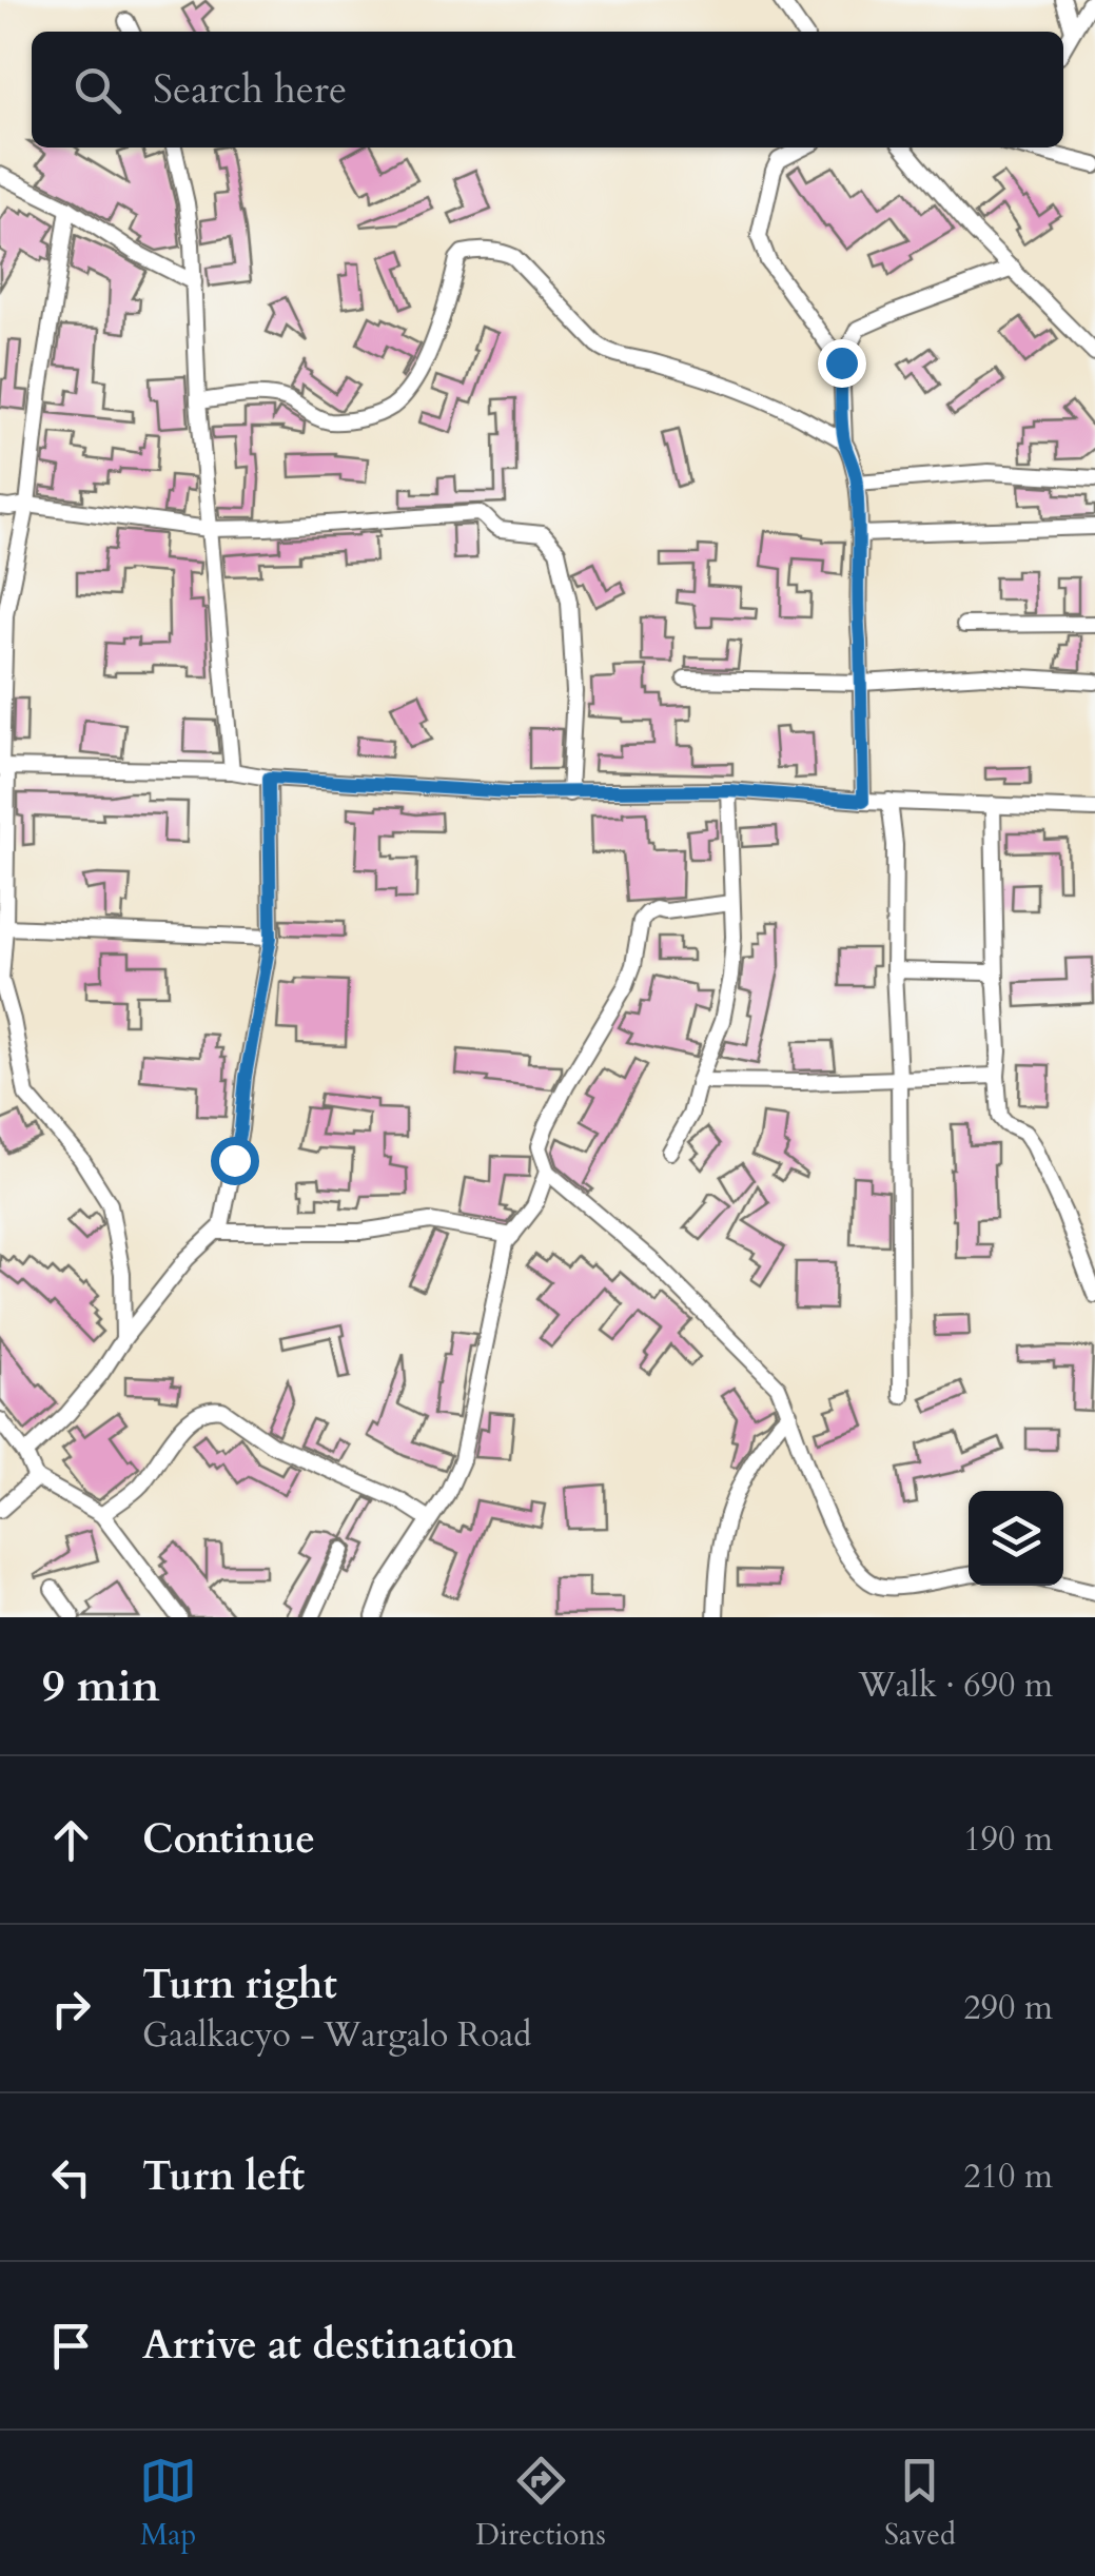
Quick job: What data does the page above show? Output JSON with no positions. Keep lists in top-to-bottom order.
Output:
{
  "page": {
    "search": "Search here",
    "heading": ["9 min", "Walk · 690 m"],
    "list": [
      ["Continue", "190 m"],
      ["Turn right", "Gaalkacyo - Wargalo Road", "290 m"],
      ["Turn left", "210 m"],
      "Arrive at destination"
    ],
    "nav": ["Map", "Directions", "Saved"]
  }
}
